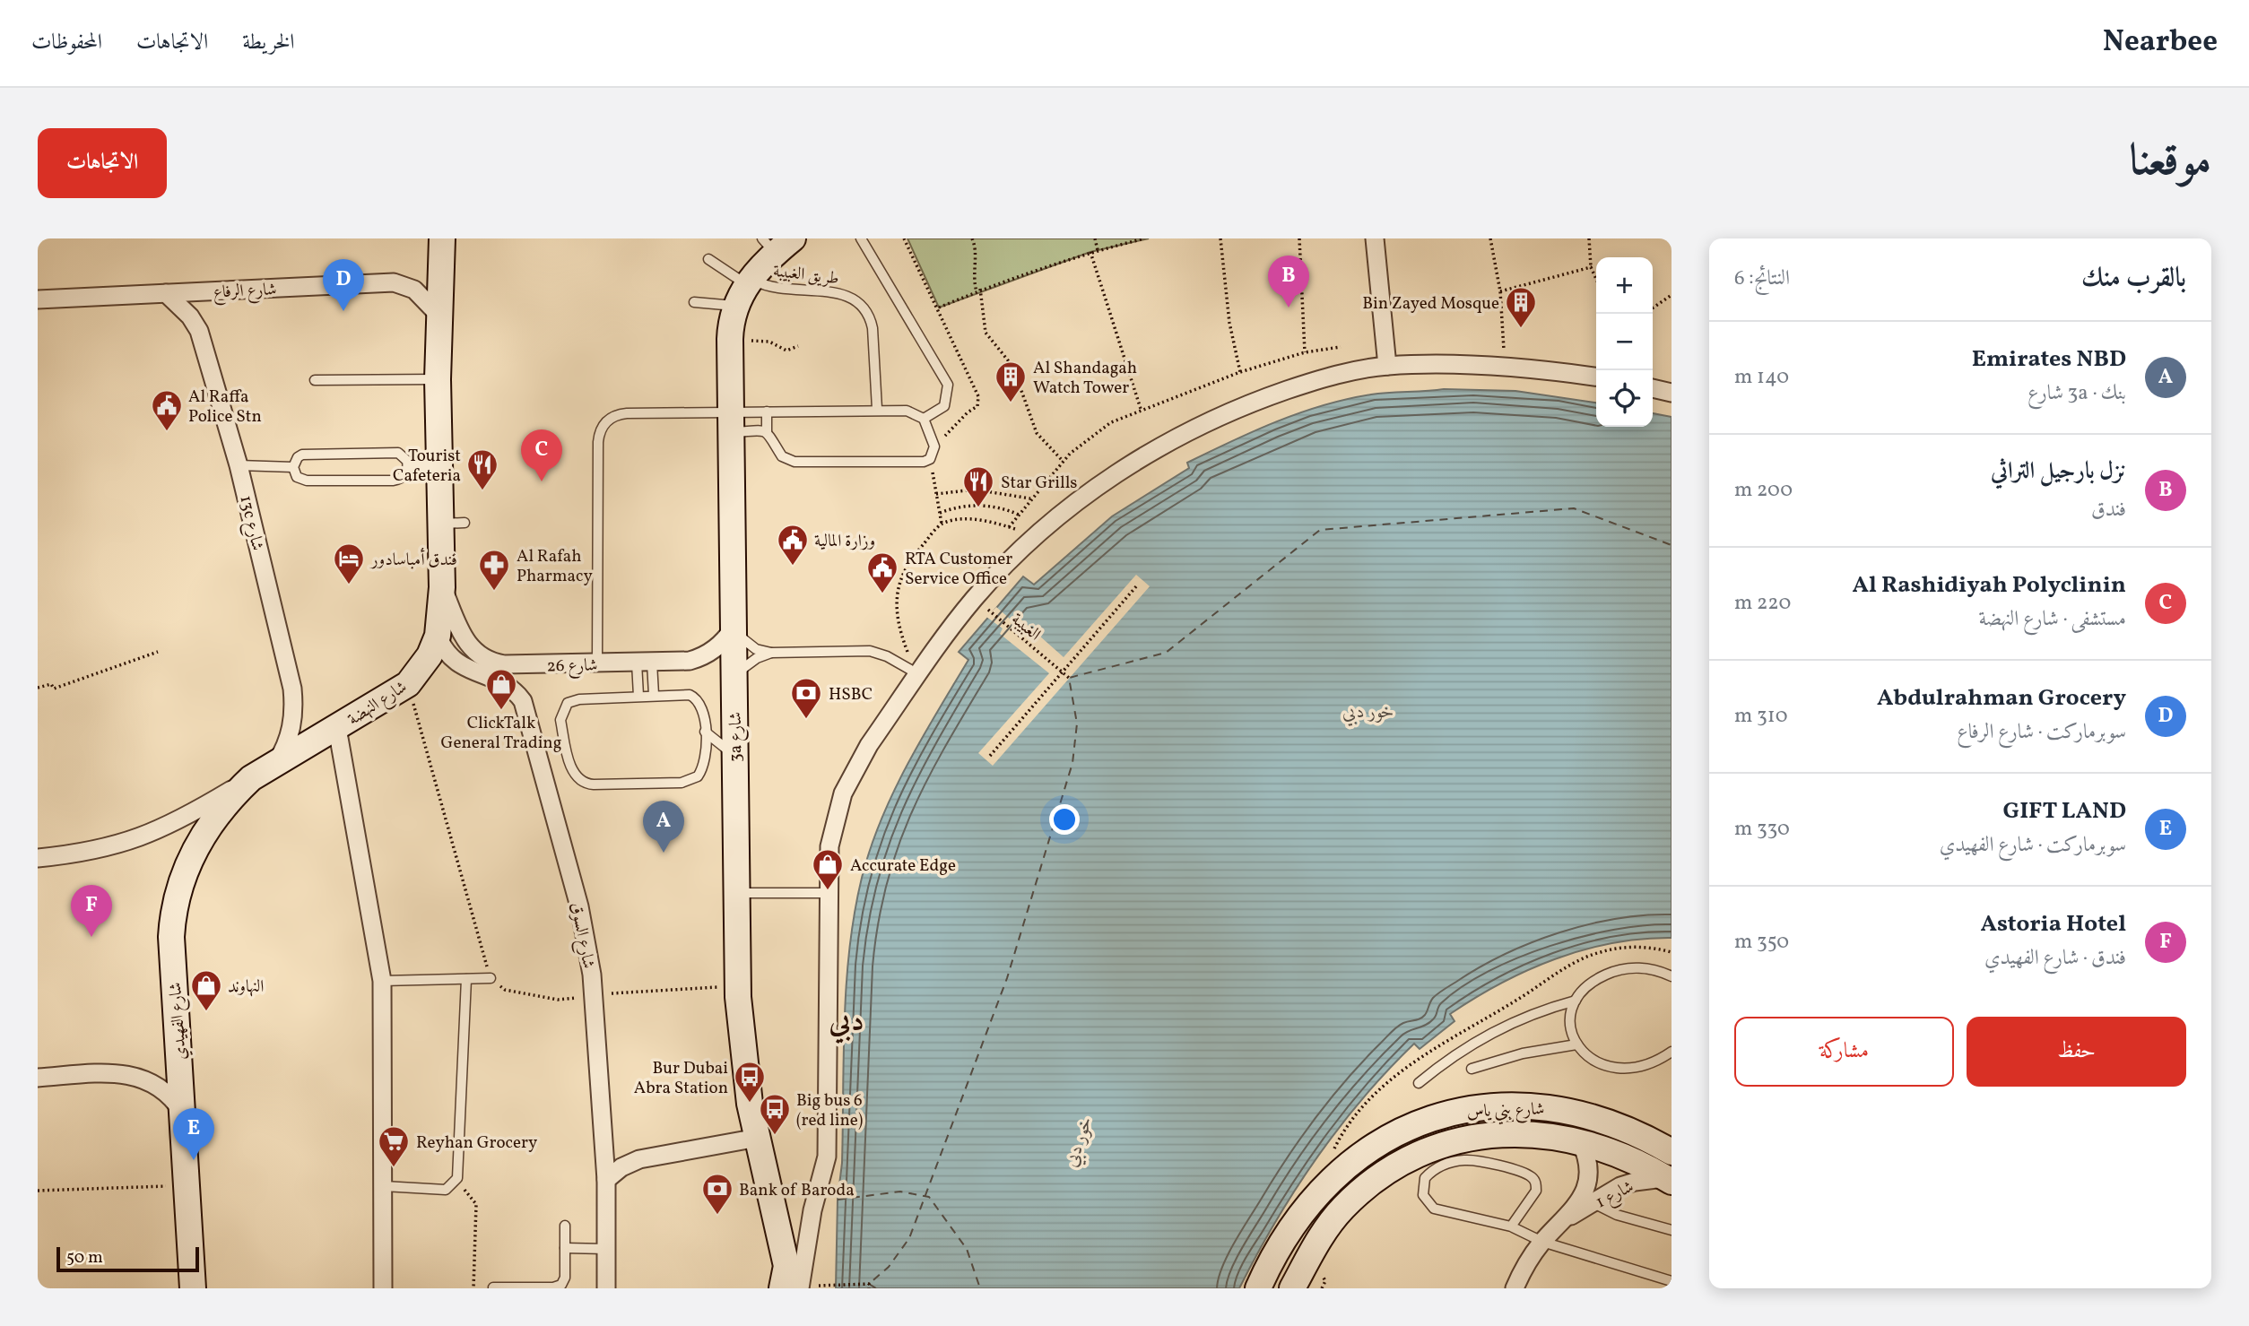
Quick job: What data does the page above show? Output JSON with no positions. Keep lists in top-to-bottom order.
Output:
{
  "streets": {
    "street": [
      "شارع الرفاع",
      "13c شارع",
      "شارع 26",
      "شارع النهضة",
      "3a شارع",
      "شارع السوق",
      "شارع الفهيدي",
      "شارع بني ياس",
      "شارع 1"
    ],
    "lane": ["طريق الغبيبة"],
    "path": ["الغبيبة"]
  },
  "crossings": [
    ["طريق الغبيبة", "3a شارع"],
    ["شارع الرفاع", "13c شارع"],
    ["شارع الرفاع", "شارع النهضة"],
    ["13c شارع", "شارع النهضة"],
    ["شارع 26", "شارع النهضة"],
    ["شارع 26", "3a شارع"],
    ["شارع النهضة", "شارع السوق"],
    ["شارع النهضة", "شارع الفهيدي"],
    ["شارع بني ياس", "شارع 1"]
  ],
  "districts": ["دبي"],
  "water": ["خور دبي"],
  "places": {
    "building": ["Bin Zayed Mosque", "Al Shandagah Watch Tower"],
    "public building": ["Al Raffa Police Stn", "وزارة المالية", "RTA Customer Service Office"],
    "restaurant": ["Tourist Cafeteria", "Star Grills"],
    "hotel": ["فندق أمباسادور"],
    "pharmacy": ["Al Rafah Pharmacy"],
    "shop": ["ClickTalk General Trading", "Accurate Edge", "النهاوند"],
    "bank": ["HSBC", "Bank of Baroda"],
    "bus stop": ["Bur Dubai Abra Station", "Big bus 6 (red line)"],
    "supermarket": ["Reyhan Grocery"]
  },
  "scale_bar": "50 m",
  "page": {
    "header": "Nearbee",
    "nav": ["الخريطة", "الاتجاهات", "المحفوظات"],
    "title": "موقعنا",
    "buttons": [
      "الاتجاهات",
      ["حفظ", "مشاركة"]
    ],
    "heading": ["بالقرب منك", "النتائج: 6"],
    "pins": [
      "B",
      "D",
      "C",
      "A",
      "F",
      "E"
    ],
    "map_buttons": ["+", "−"],
    "list": [
      {
        "mark": "A",
        "name": "Emirates NBD",
        "note": "بنك · 3a شارع",
        "value": "140 m"
      },
      {
        "mark": "B",
        "name": "نزل بارجيل التراثي",
        "note": "فندق",
        "value": "200 m"
      },
      {
        "mark": "C",
        "name": "Al Rashidiyah Polyclinin",
        "note": "مستشفى · شارع النهضة",
        "value": "220 m"
      },
      {
        "mark": "D",
        "name": "Abdulrahman Grocery",
        "note": "سوبرماركت · شارع الرفاع",
        "value": "310 m"
      },
      {
        "mark": "E",
        "name": "GIFT LAND",
        "note": "سوبرماركت · شارع الفهيدي",
        "value": "330 m"
      },
      {
        "mark": "F",
        "name": "Astoria Hotel",
        "note": "فندق · شارع الفهيدي",
        "value": "350 m"
      }
    ],
    "scale": "50 m"
  }
}
